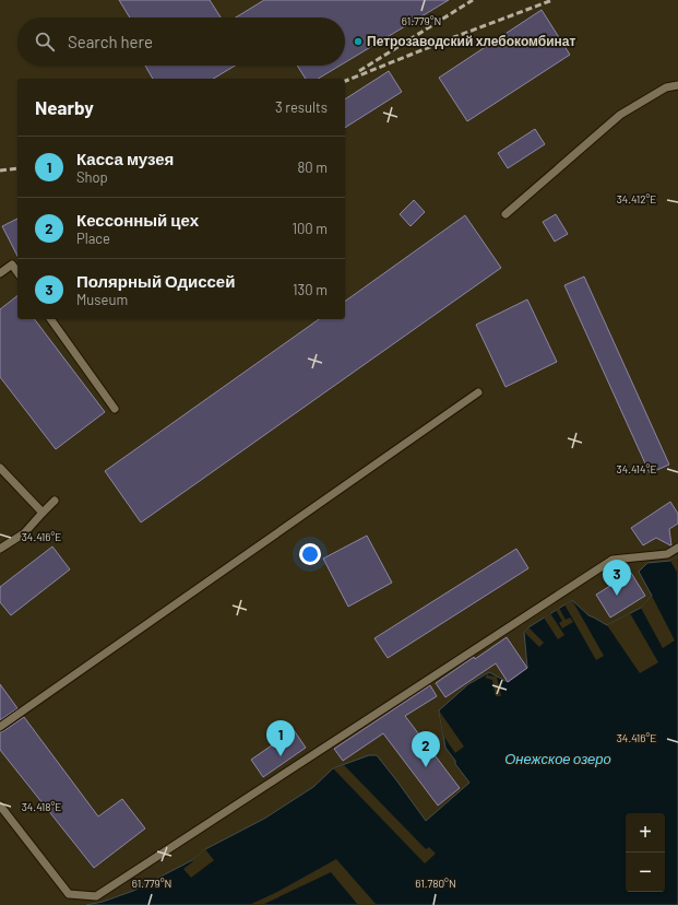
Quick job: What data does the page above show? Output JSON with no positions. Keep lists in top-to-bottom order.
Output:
{
  "water": ["Онежское озеро"],
  "places": ["Петрозаводский хлебокомбинат"],
  "page": {
    "search": "Search here",
    "heading": ["Nearby", "3 results"],
    "list": [
      {
        "mark": "1",
        "name": "Касса музея",
        "note": "Shop",
        "value": "80 m"
      },
      {
        "mark": "2",
        "name": "Кессонный цех",
        "note": "Place",
        "value": "100 m"
      },
      {
        "mark": "3",
        "name": "Полярный Одиссей",
        "note": "Museum",
        "value": "130 m"
      }
    ],
    "pins": ["3", "1", "2"],
    "map_buttons": ["+", "−"]
  },
  "coordinates": [
    "61.779°N",
    "34.412°E",
    "34.414°E",
    "34.416°E",
    "34.418°E",
    "61.780°N"
  ]
}
